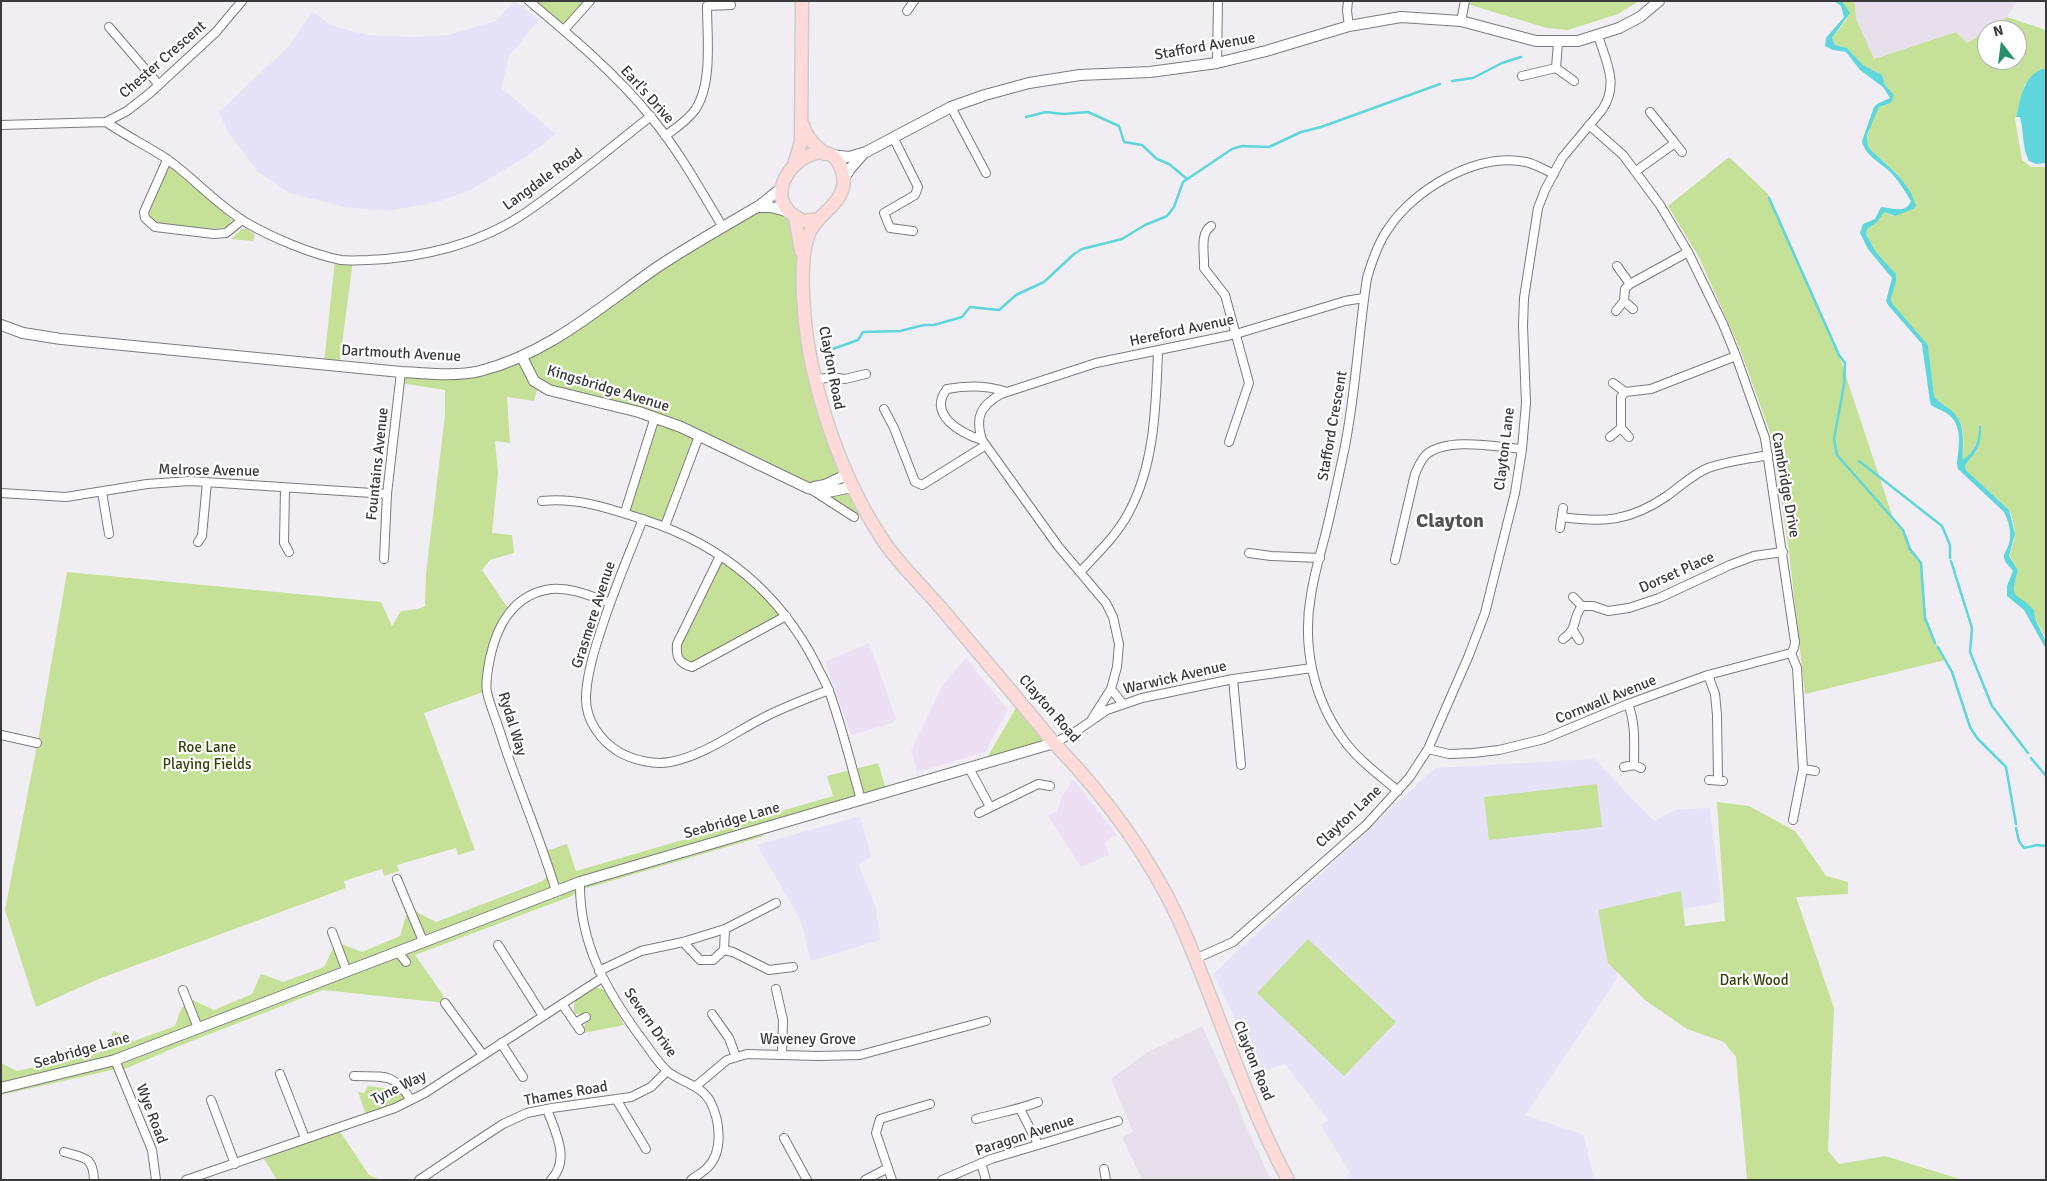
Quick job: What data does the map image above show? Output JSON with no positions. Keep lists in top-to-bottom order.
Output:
{
  "streets": {
    "main road": ["Clayton Road"],
    "street": [
      "Stafford Avenue",
      "Chester Crescent",
      "Earl's Drive",
      "Langdale Road",
      "Hereford Avenue",
      "Dartmouth Avenue",
      "Kingsbridge Avenue",
      "Stafford Crescent",
      "Clayton Lane",
      "Fountains Avenue",
      "Melrose Avenue",
      "Cambridge Drive",
      "Dorset Place",
      "Grasmere Avenue",
      "Warwick Avenue",
      "Cornwall Avenue",
      "Rydal Way",
      "Seabridge Lane",
      "Severn Drive",
      "Waveney Grove",
      "Tyne Way",
      "Thames Road",
      "Wye Road",
      "Paragon Avenue"
    ]
  },
  "crossings": [
    ["Stafford Avenue", "Dartmouth Avenue"],
    ["Stafford Avenue", "Clayton Road"],
    ["Stafford Avenue", "Clayton Lane"],
    ["Chester Crescent", "Langdale Road"],
    ["Earl's Drive", "Langdale Road"],
    ["Earl's Drive", "Dartmouth Avenue"],
    ["Hereford Avenue", "Stafford Crescent"],
    ["Dartmouth Avenue", "Clayton Road"],
    ["Dartmouth Avenue", "Kingsbridge Avenue"],
    ["Dartmouth Avenue", "Fountains Avenue"],
    ["Clayton Road", "Kingsbridge Avenue"],
    ["Clayton Road", "Clayton Lane"],
    ["Clayton Road", "Warwick Avenue"],
    ["Clayton Road", "Seabridge Lane"],
    ["Stafford Crescent", "Clayton Lane"],
    ["Stafford Crescent", "Warwick Avenue"],
    ["Clayton Lane", "Cambridge Drive"],
    ["Clayton Lane", "Cornwall Avenue"],
    ["Fountains Avenue", "Melrose Avenue"],
    ["Cambridge Drive", "Dorset Place"],
    ["Cambridge Drive", "Cornwall Avenue"],
    ["Grasmere Avenue", "Rydal Way"],
    ["Warwick Avenue", "Seabridge Lane"],
    ["Rydal Way", "Seabridge Lane"],
    ["Seabridge Lane", "Severn Drive"],
    ["Seabridge Lane", "Wye Road"],
    ["Severn Drive", "Waveney Grove"],
    ["Severn Drive", "Tyne Way"],
    ["Severn Drive", "Thames Road"]
  ],
  "districts": ["Clayton"],
  "parks": ["Roe Lane Playing Fields", "Dark Wood"],
  "north": "top"
}
